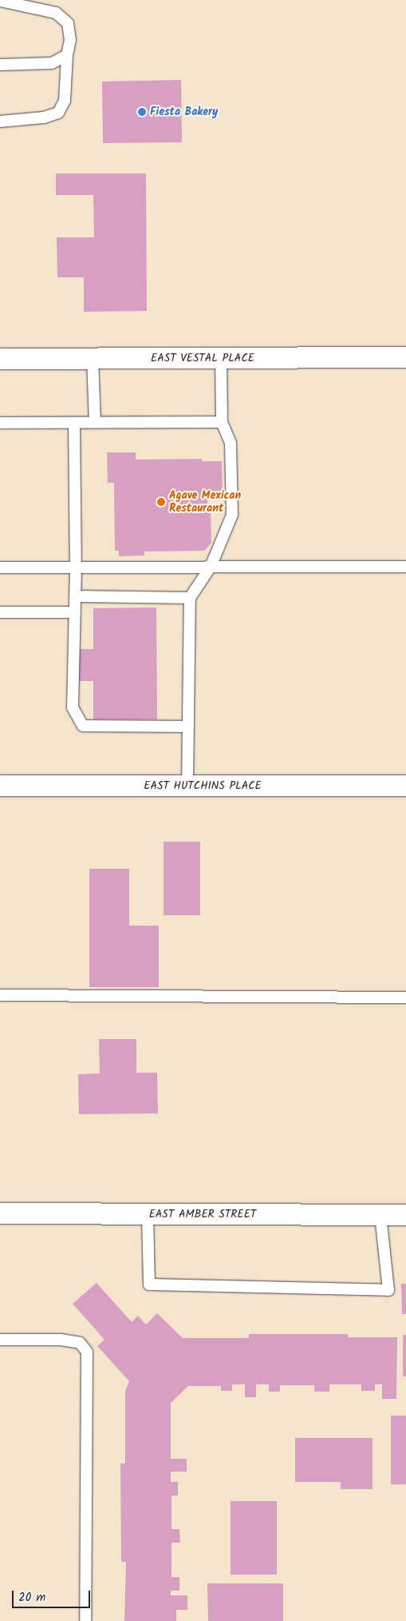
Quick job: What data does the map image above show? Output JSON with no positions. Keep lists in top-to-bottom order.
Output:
{
  "streets": {
    "street": ["EAST VESTAL PLACE", "EAST HUTCHINS PLACE", "EAST AMBER STREET"]
  },
  "places": ["Fiesta Bakery", "Agave Mexican Restaurant"],
  "scale_bar": "20 m"
}
